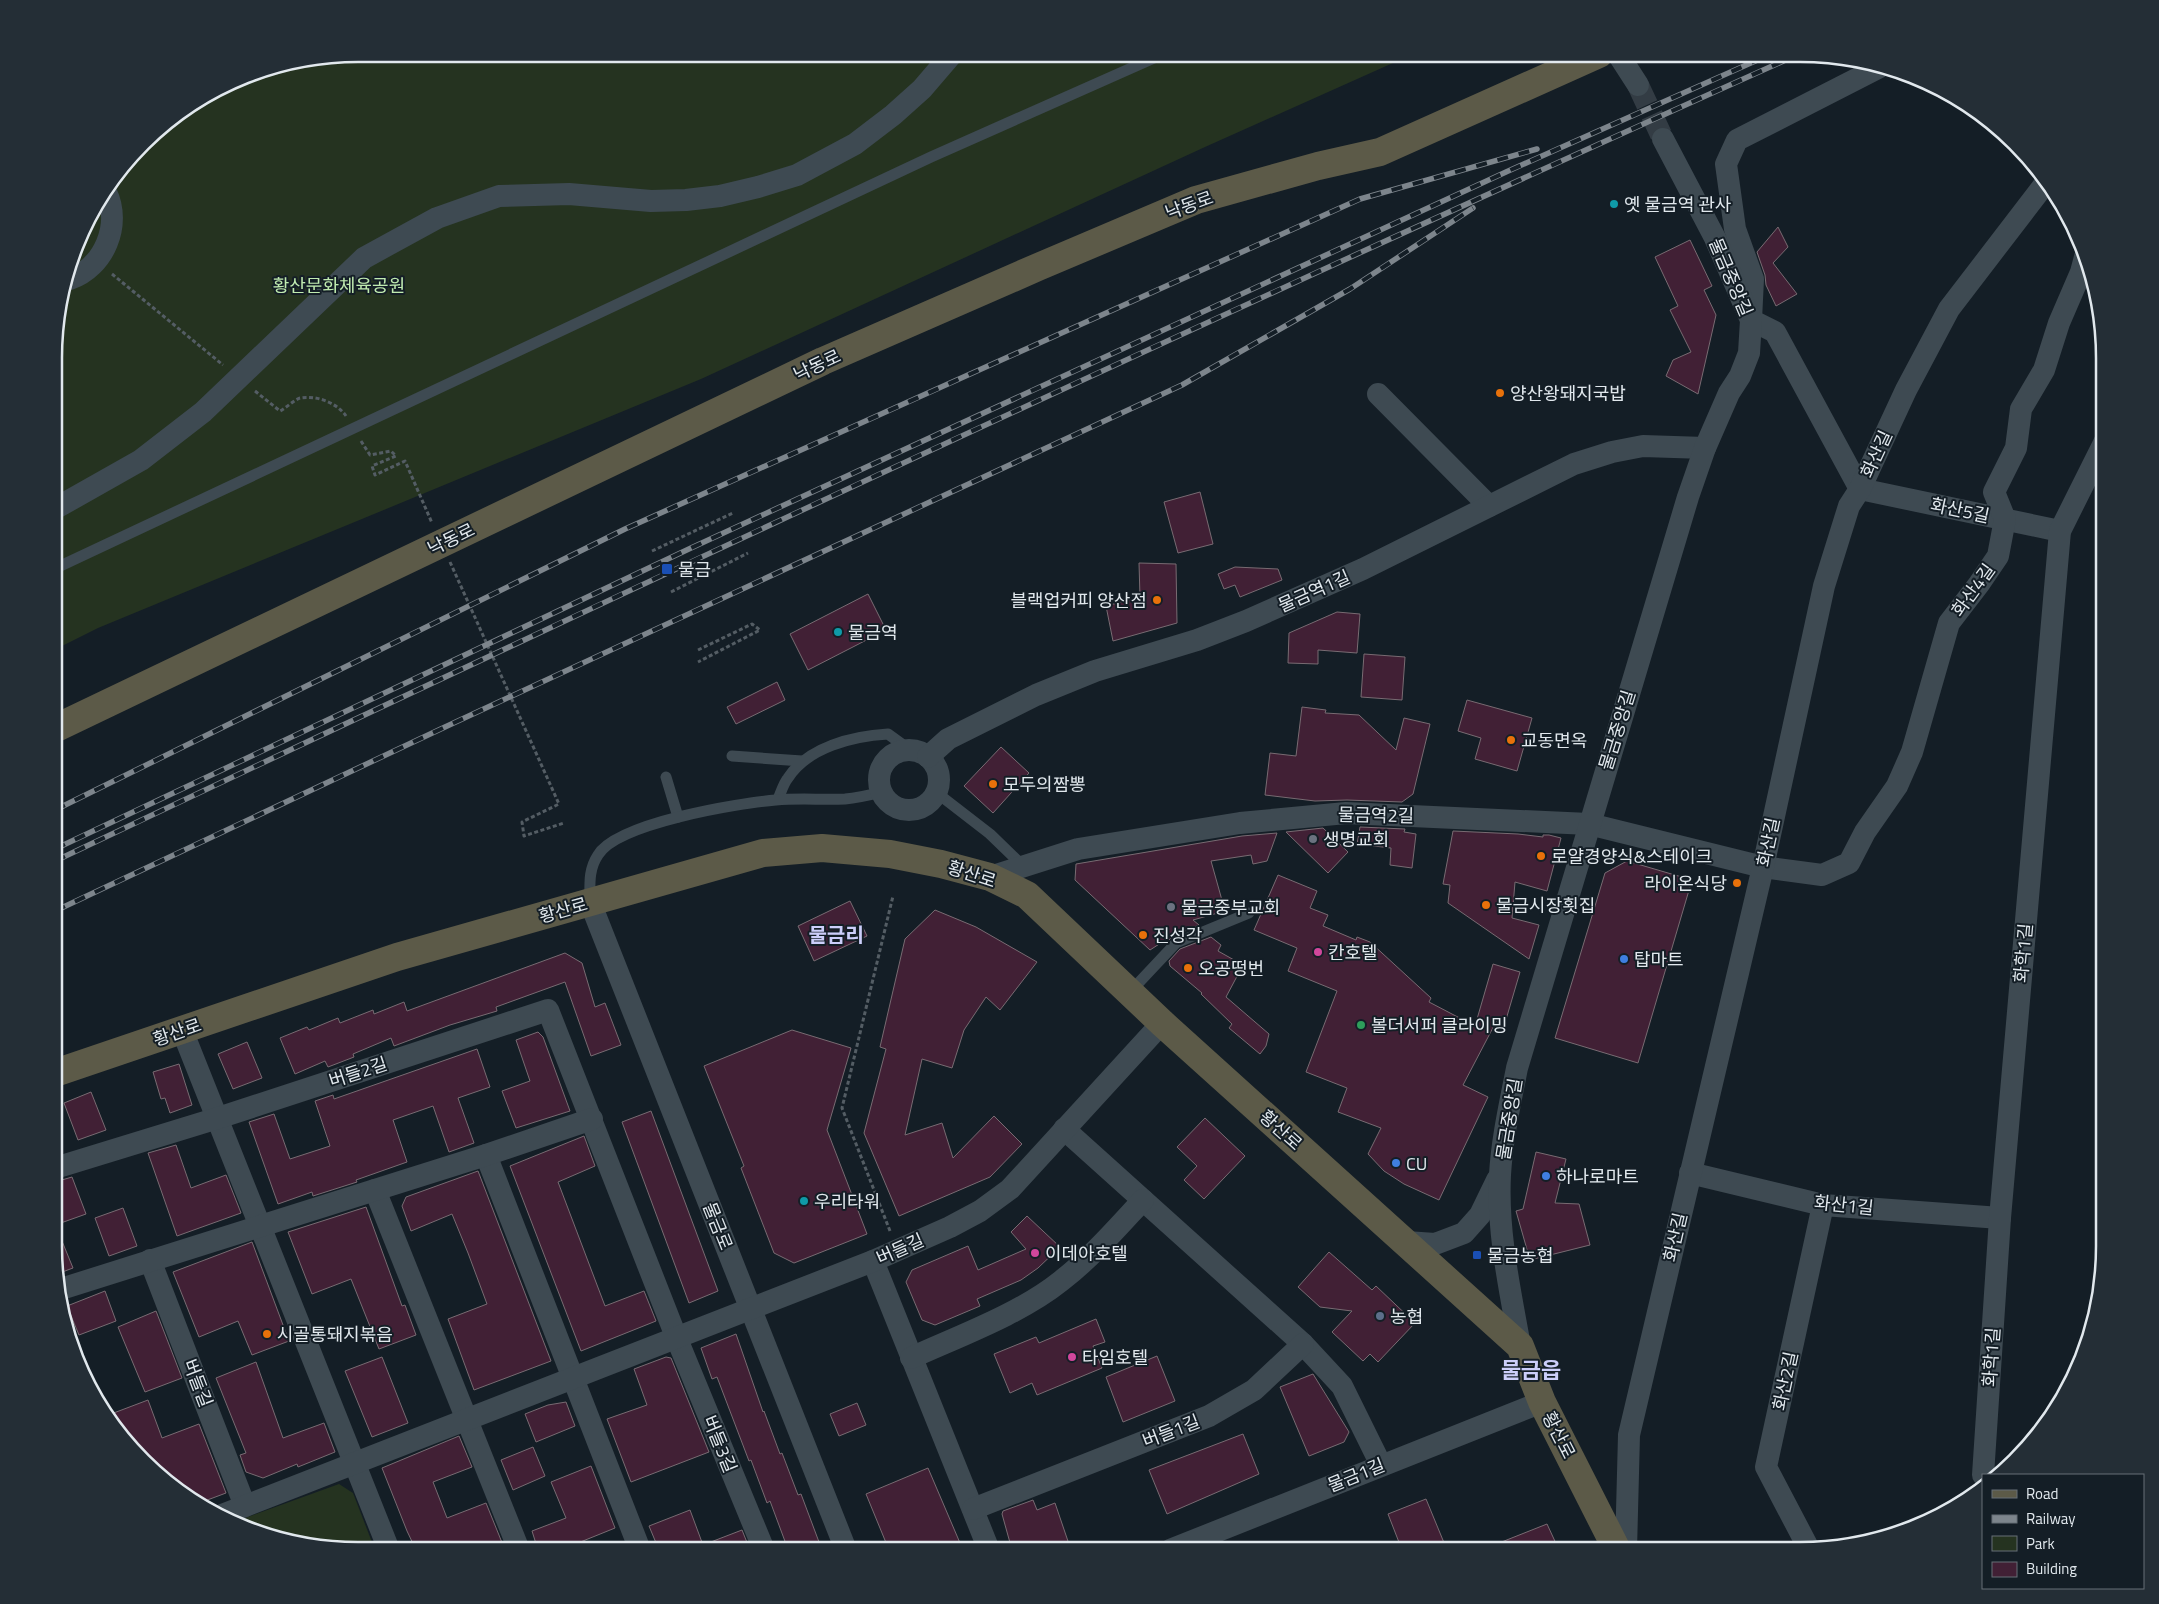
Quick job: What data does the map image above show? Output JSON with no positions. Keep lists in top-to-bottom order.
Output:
{
  "streets": {
    "main road": ["낙동로", "황산로"],
    "street": [
      "물금중앙길",
      "화산길",
      "화산5길",
      "화산4길",
      "물금역1길",
      "물금역2길",
      "화학1길",
      "버들2길",
      "화산1길",
      "물금로",
      "버들길",
      "화산2길",
      "버들1길",
      "버들3길",
      "물금1길"
    ]
  },
  "crossings": [
    ["물금중앙길", "물금역1길"],
    ["물금중앙길", "물금역2길"],
    ["물금중앙길", "황산로"],
    ["화산길", "화산5길"],
    ["화산길", "물금역2길"],
    ["화산길", "화산1길"],
    ["화산5길", "화산4길"],
    ["화산5길", "화학1길"],
    ["화산4길", "물금역2길"],
    ["물금역2길", "황산로"],
    ["황산로", "물금로"],
    ["황산로", "버들길"],
    ["황산로", "물금1길"],
    ["화학1길", "화산1길"],
    ["버들2길", "버들길"],
    ["버들2길", "버들3길"],
    ["화산1길", "화산2길"],
    ["물금로", "버들길"],
    ["버들길", "버들3길"]
  ],
  "districts": ["물금리", "물금읍"],
  "parks": ["황산문화체육공원"],
  "places": {
    "other": [
      "옛 물금역 관사",
      "양산왕돼지국밥",
      "블랙업커피 양산점",
      "물금역",
      "교동면옥",
      "모두의짬뽕",
      "생명교회",
      "로얄경양식&스테이크",
      "라이온식당",
      "물금시장횟집",
      "물금중부교회",
      "진성각",
      "칸호텔",
      "탑마트",
      "오공떵번",
      "볼더서퍼 클라이밍",
      "CU",
      "하나로마트",
      "우리타워",
      "이데아호텔",
      "농협",
      "시골통돼지볶음",
      "타임호텔"
    ],
    "transit": ["물금", "물금농협"]
  },
  "legend": [
    "Road",
    "Railway",
    "Park",
    "Building"
  ]
}
